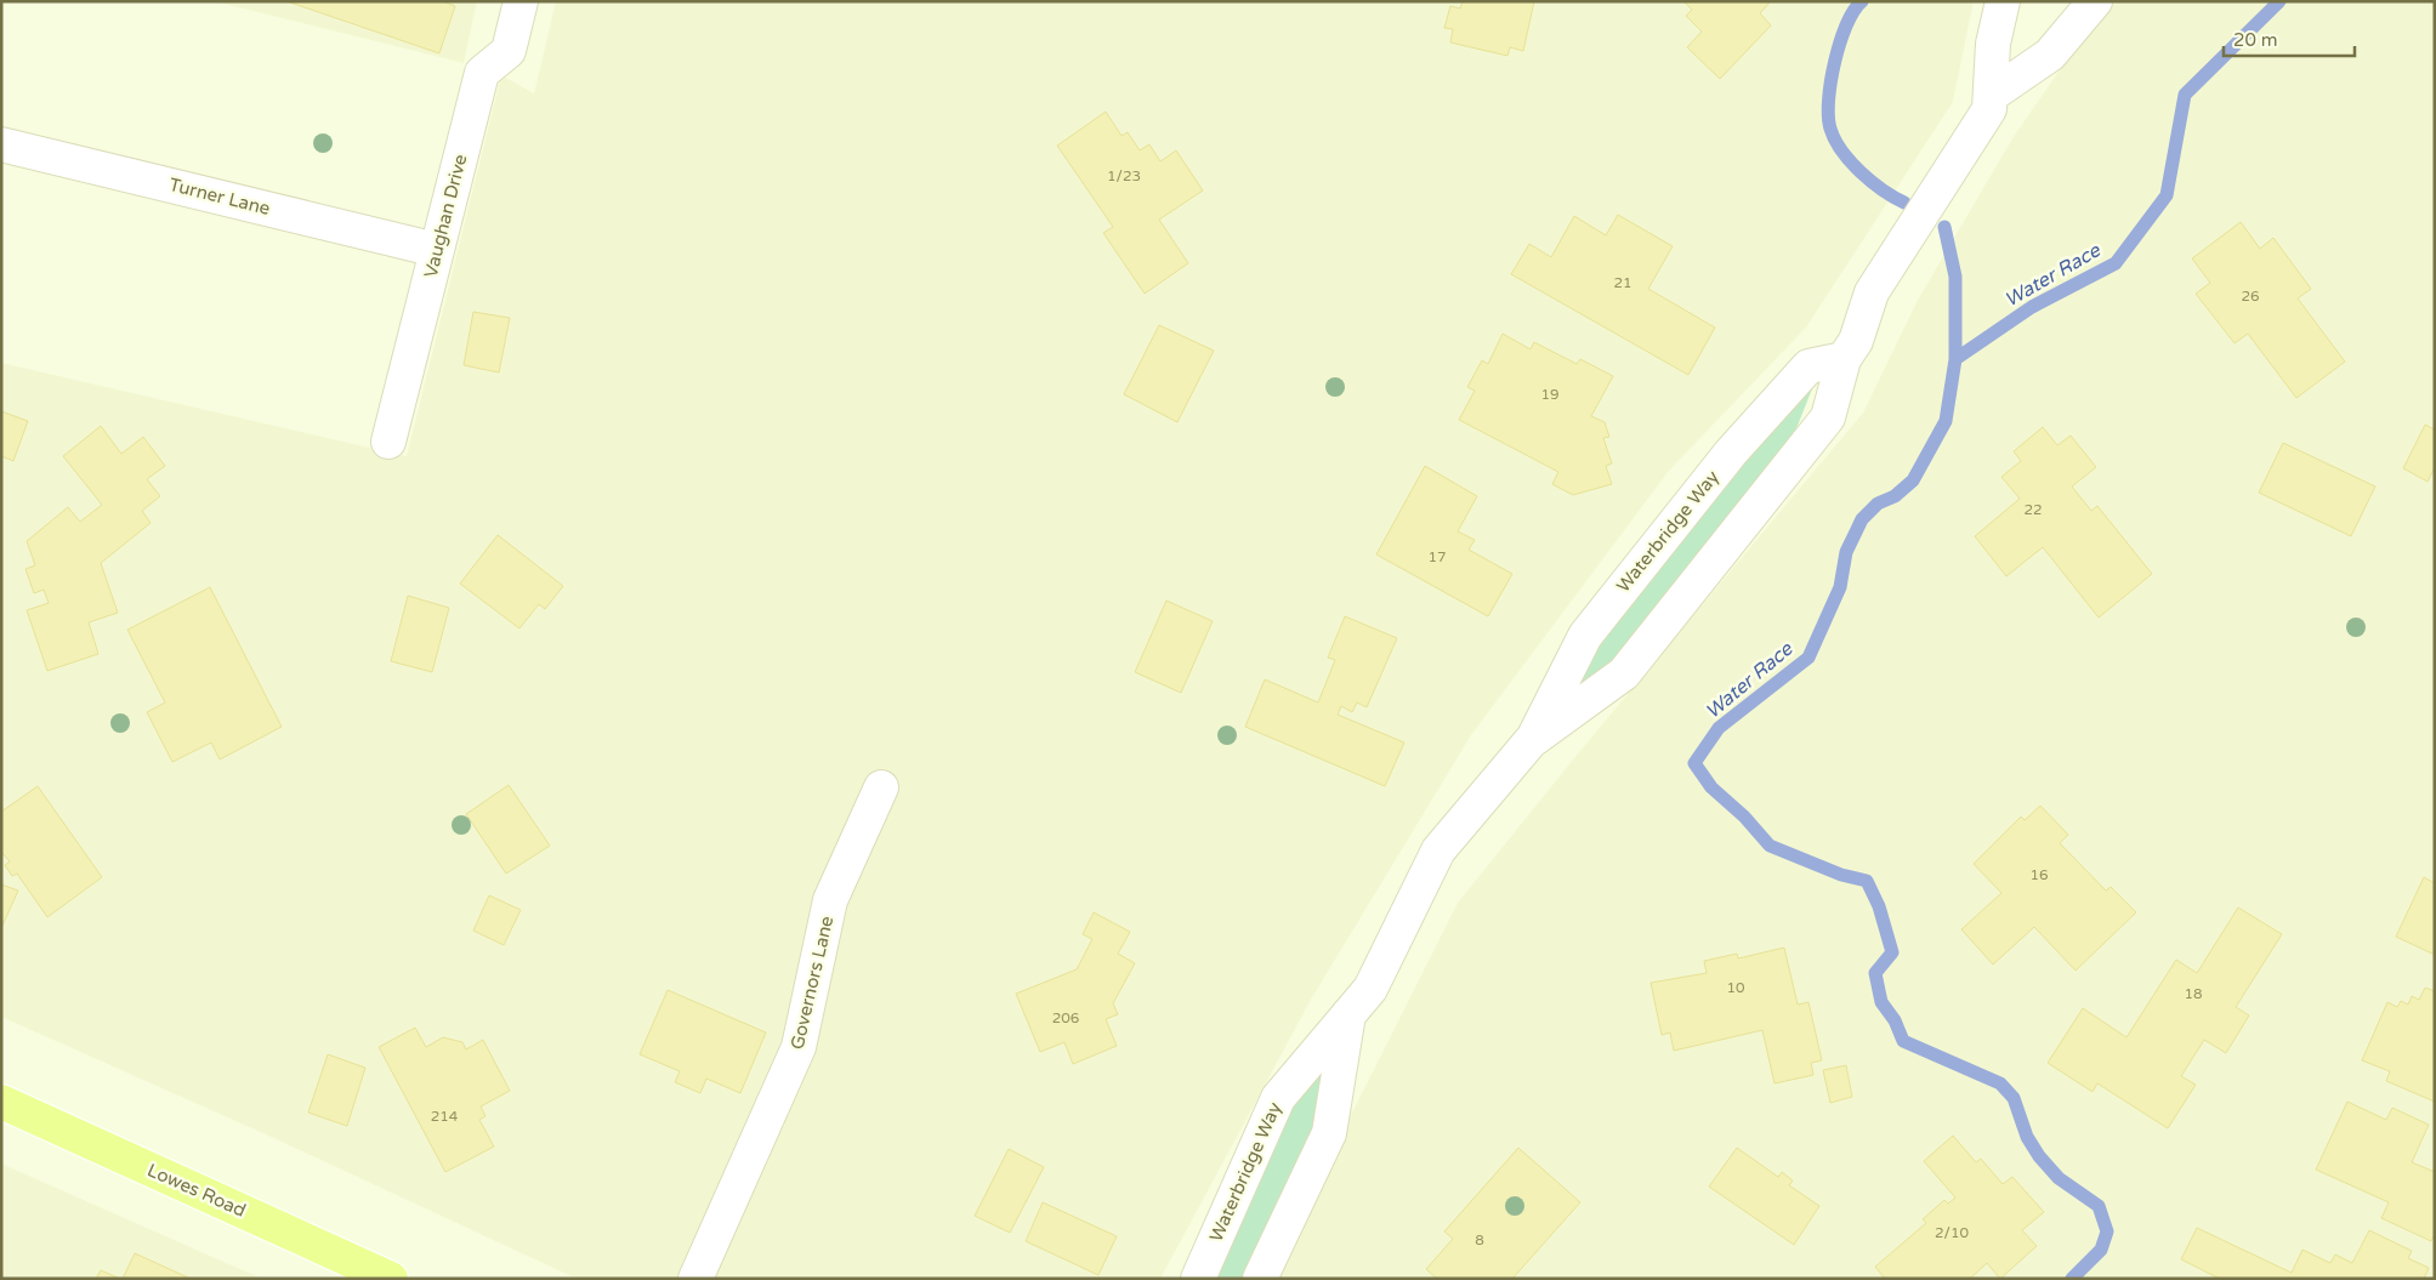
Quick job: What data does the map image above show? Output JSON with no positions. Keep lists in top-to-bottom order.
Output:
{
  "streets": {
    "main road": ["Lowes Road"],
    "street": [
      "Turner Lane",
      "Vaughan Drive",
      "Waterbridge Way",
      "Governors Lane"
    ]
  },
  "crossings": [
    ["Turner Lane", "Vaughan Drive"]
  ],
  "water": ["Water Race"],
  "house_numbers": [
    "1/23",
    "21",
    "26",
    "19",
    "22",
    "17",
    "16",
    "10",
    "18",
    "206",
    "214",
    "2/10",
    "8"
  ],
  "scale_bar": "20 m"
}
